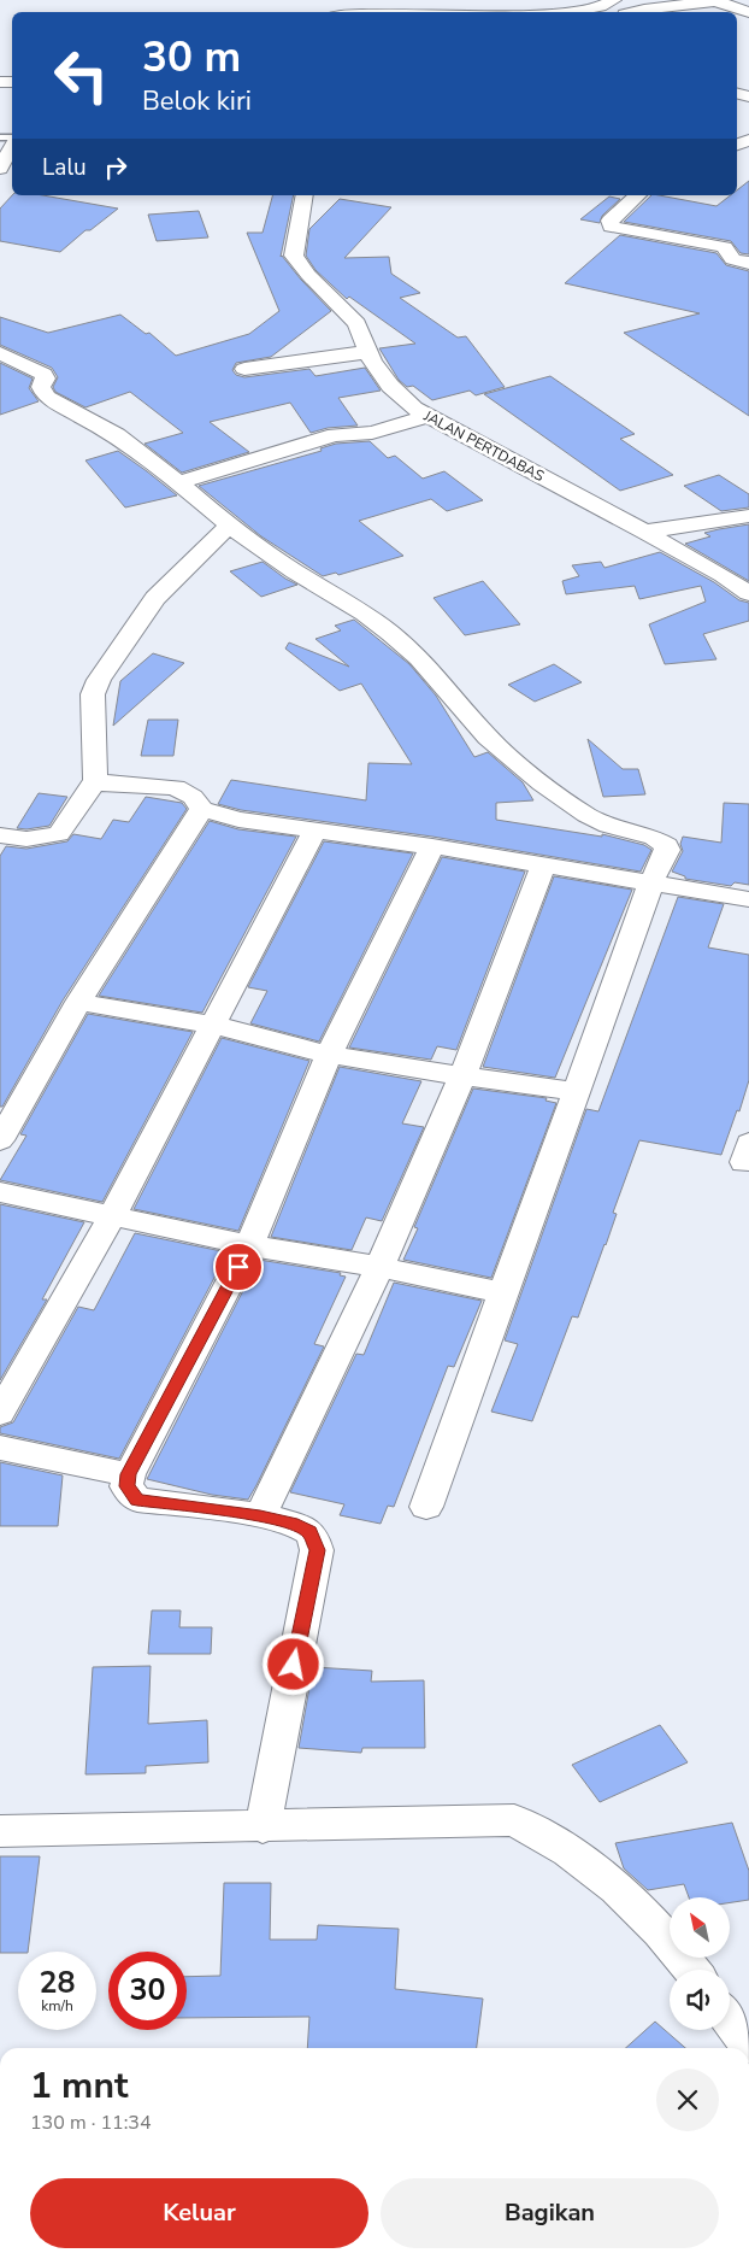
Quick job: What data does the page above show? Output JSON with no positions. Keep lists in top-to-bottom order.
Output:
{
  "streets": {
    "street": ["JALAN PERTDABAS"]
  },
  "north": "top left",
  "page": {
    "turn": ["30 m", "Belok kiri"],
    "then": "Lalu",
    "speed": "28 km/h",
    "limit": "30",
    "heading": ["1 mnt", "130 m · 11:34"],
    "buttons": ["Keluar", "Bagikan"]
  }
}
